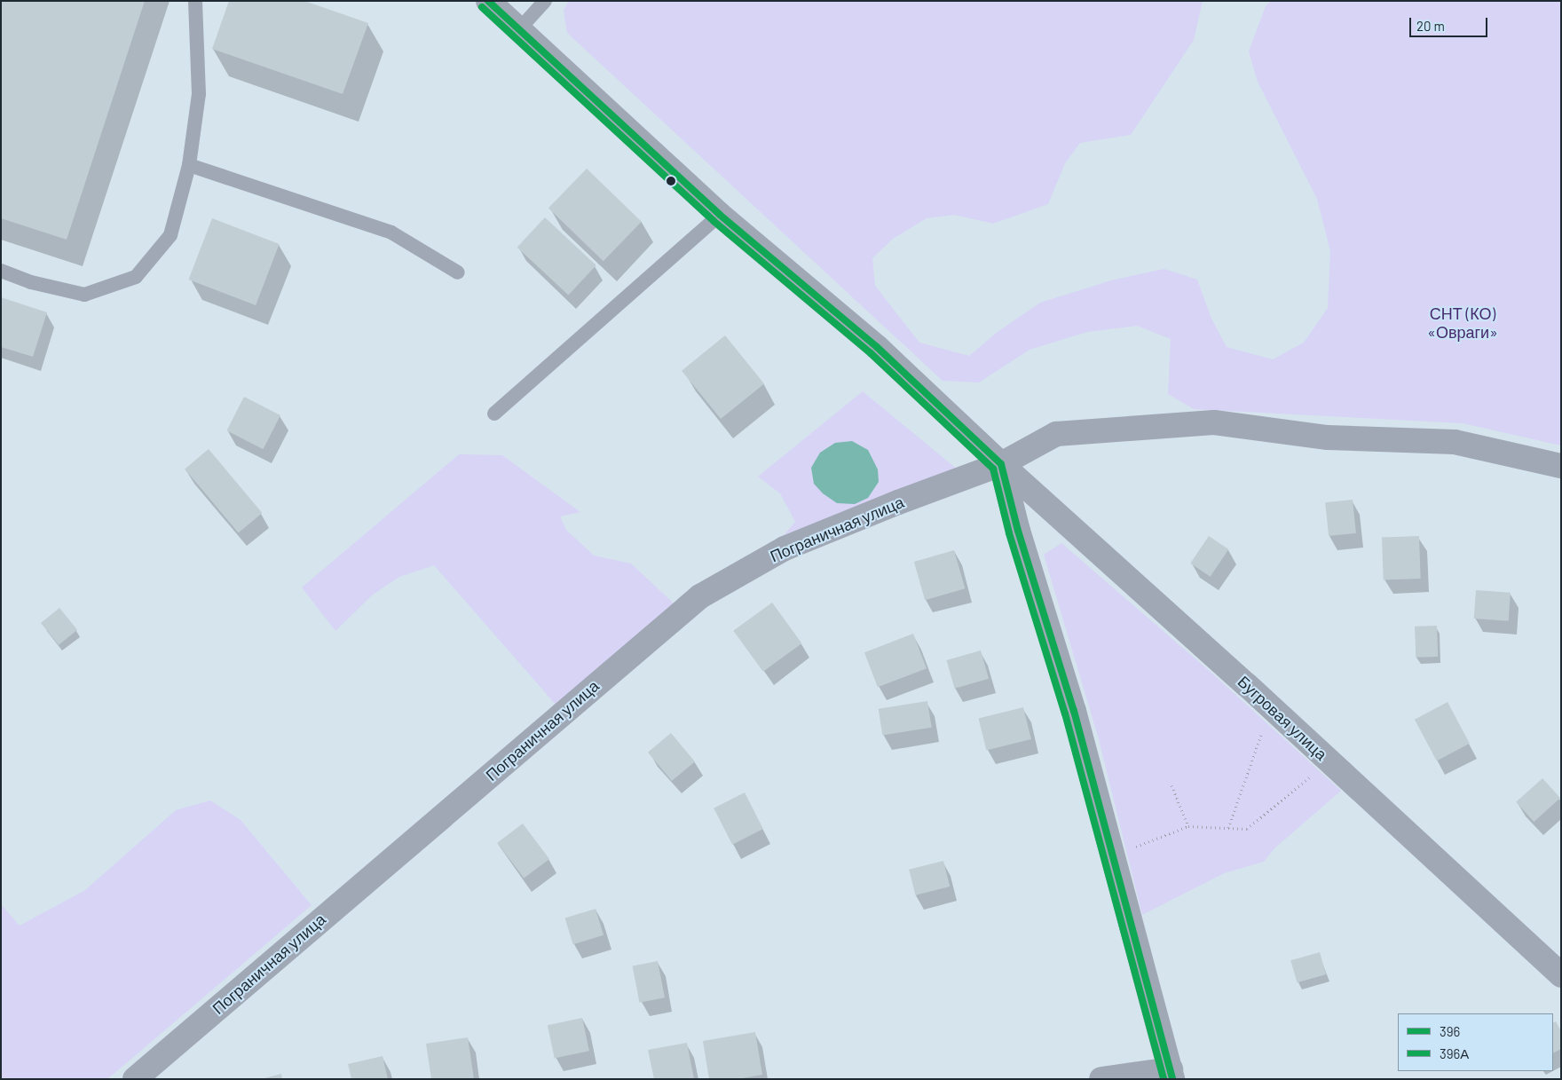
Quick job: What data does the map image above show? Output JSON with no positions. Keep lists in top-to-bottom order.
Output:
{
  "streets": {
    "street": ["Пограничная улица", "Бугровая улица"]
  },
  "crossings": [
    ["Пограничная улица", "Бугровая улица"]
  ],
  "parks": ["СНТ (КО) «Овраги»"],
  "lines": ["transit line 396", "transit line 396А"],
  "legend": ["396", "396А"],
  "scale_bar": "20 m"
}
